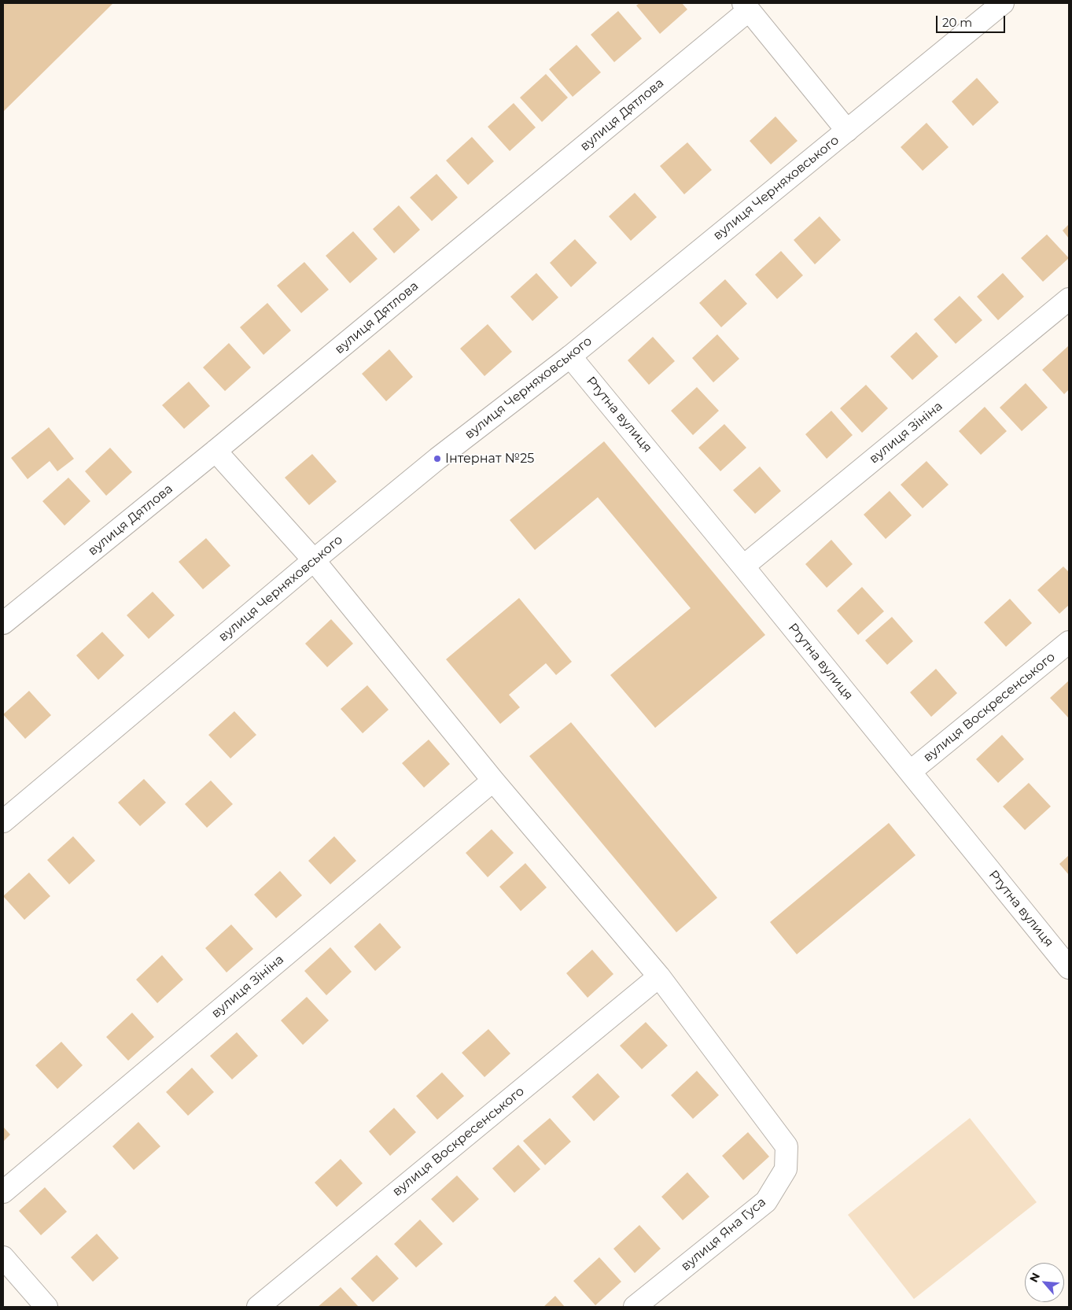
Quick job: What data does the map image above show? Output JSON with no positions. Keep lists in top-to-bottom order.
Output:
{
  "streets": {
    "street": [
      "вулиця Дятлова",
      "вулиця Черняховського",
      "Ртутна вулиця",
      "вулиця Зініна",
      "вулиця Воскресенського",
      "вулиця Яна Гуса"
    ]
  },
  "crossings": [
    ["вулиця Черняховського", "Ртутна вулиця"],
    ["Ртутна вулиця", "вулиця Зініна"],
    ["Ртутна вулиця", "вулиця Воскресенського"],
    ["вулиця Воскресенського", "вулиця Яна Гуса"]
  ],
  "places": ["Інтернат №25"],
  "scale_bar": "20 m",
  "north": "top left"
}
